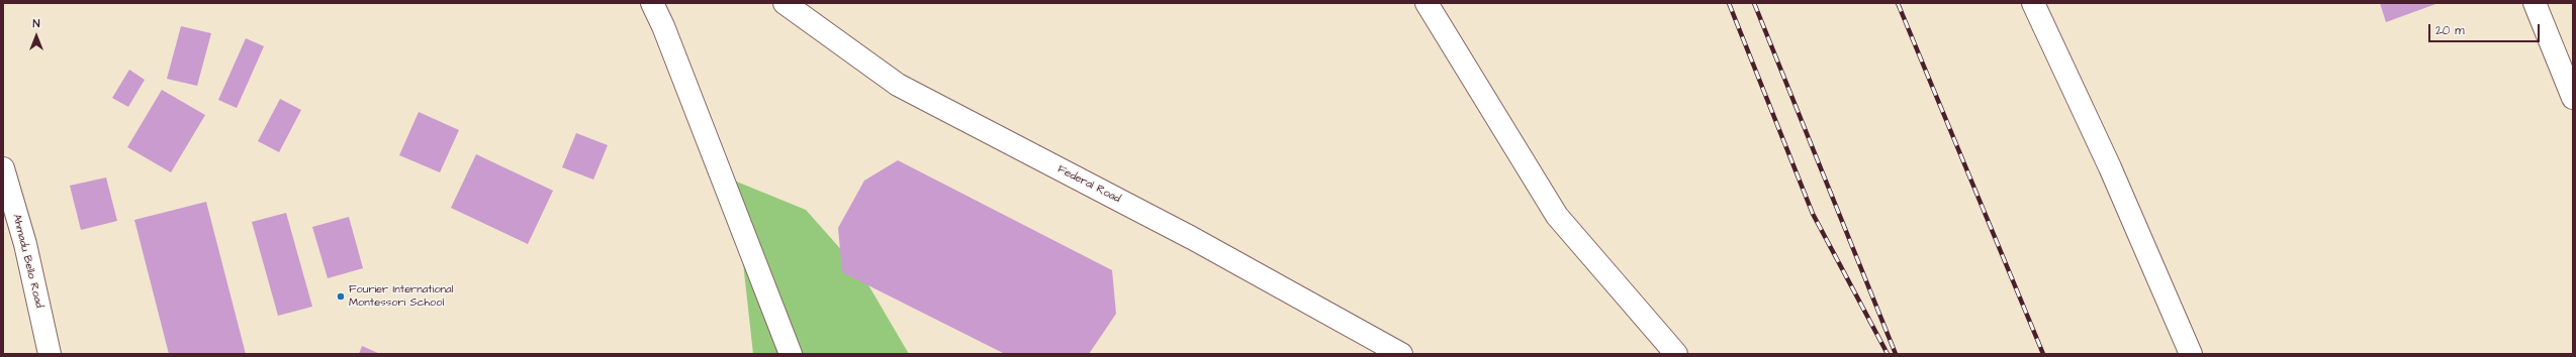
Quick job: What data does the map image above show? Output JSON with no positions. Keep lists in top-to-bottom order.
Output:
{
  "streets": {
    "street": ["Federal Road", "Ahmadu Bello Road"]
  },
  "places": ["Fourier International Montessori School"],
  "scale_bar": "20 m",
  "north": "top"
}
